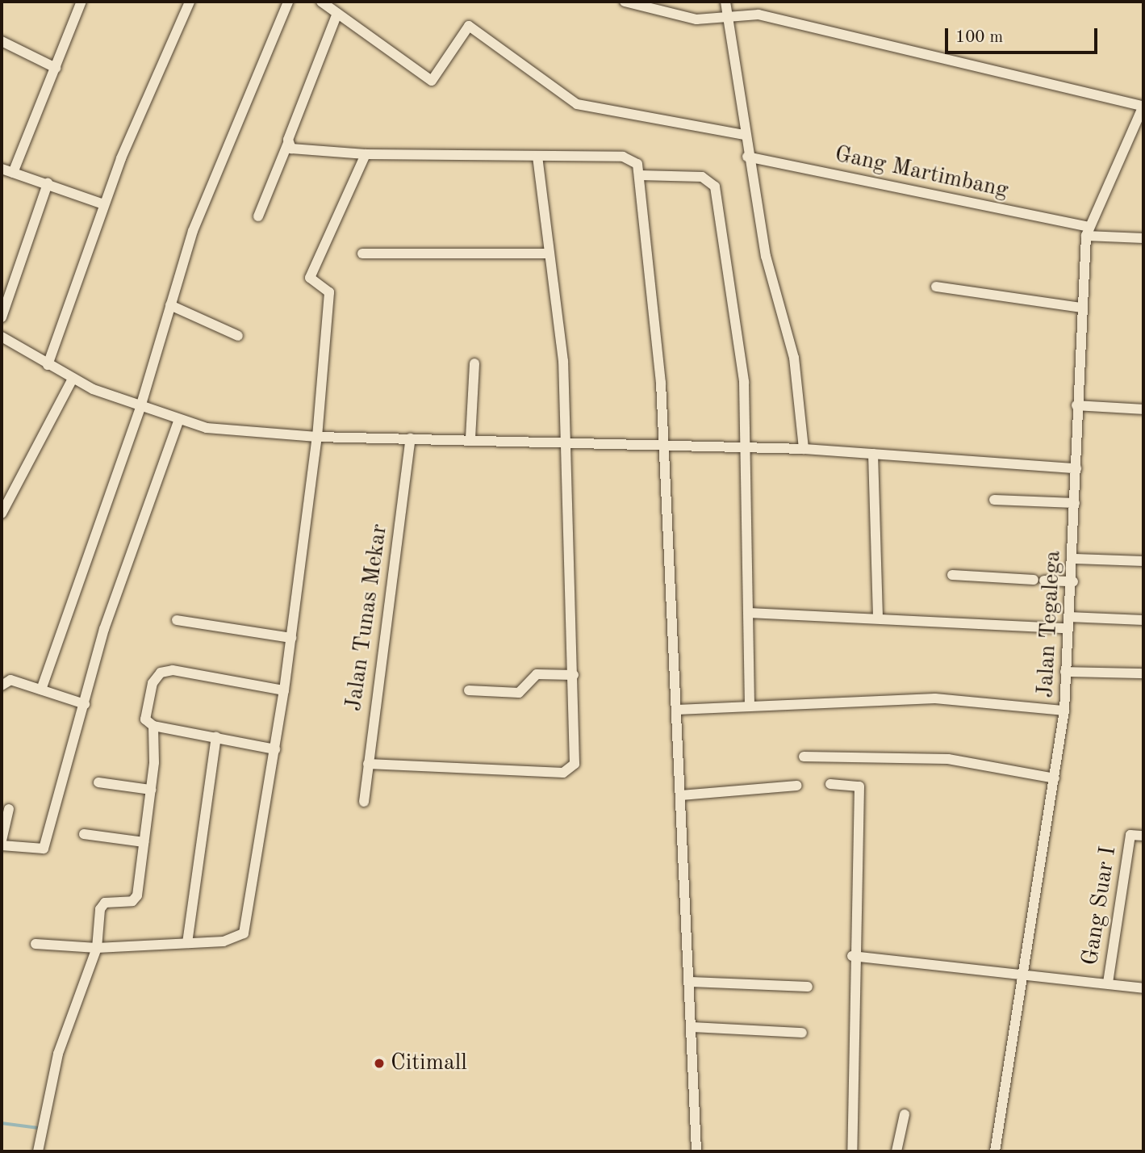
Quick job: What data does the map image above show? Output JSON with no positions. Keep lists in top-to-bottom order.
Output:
{
  "streets": {
    "street": [
      "Gang Martimbang",
      "Jalan Tunas Mekar",
      "Jalan Tegalega",
      "Gang Suar I"
    ]
  },
  "crossings": [
    ["Gang Martimbang", "Jalan Tegalega"]
  ],
  "places": ["Citimall"],
  "scale_bar": "100 m"
}
